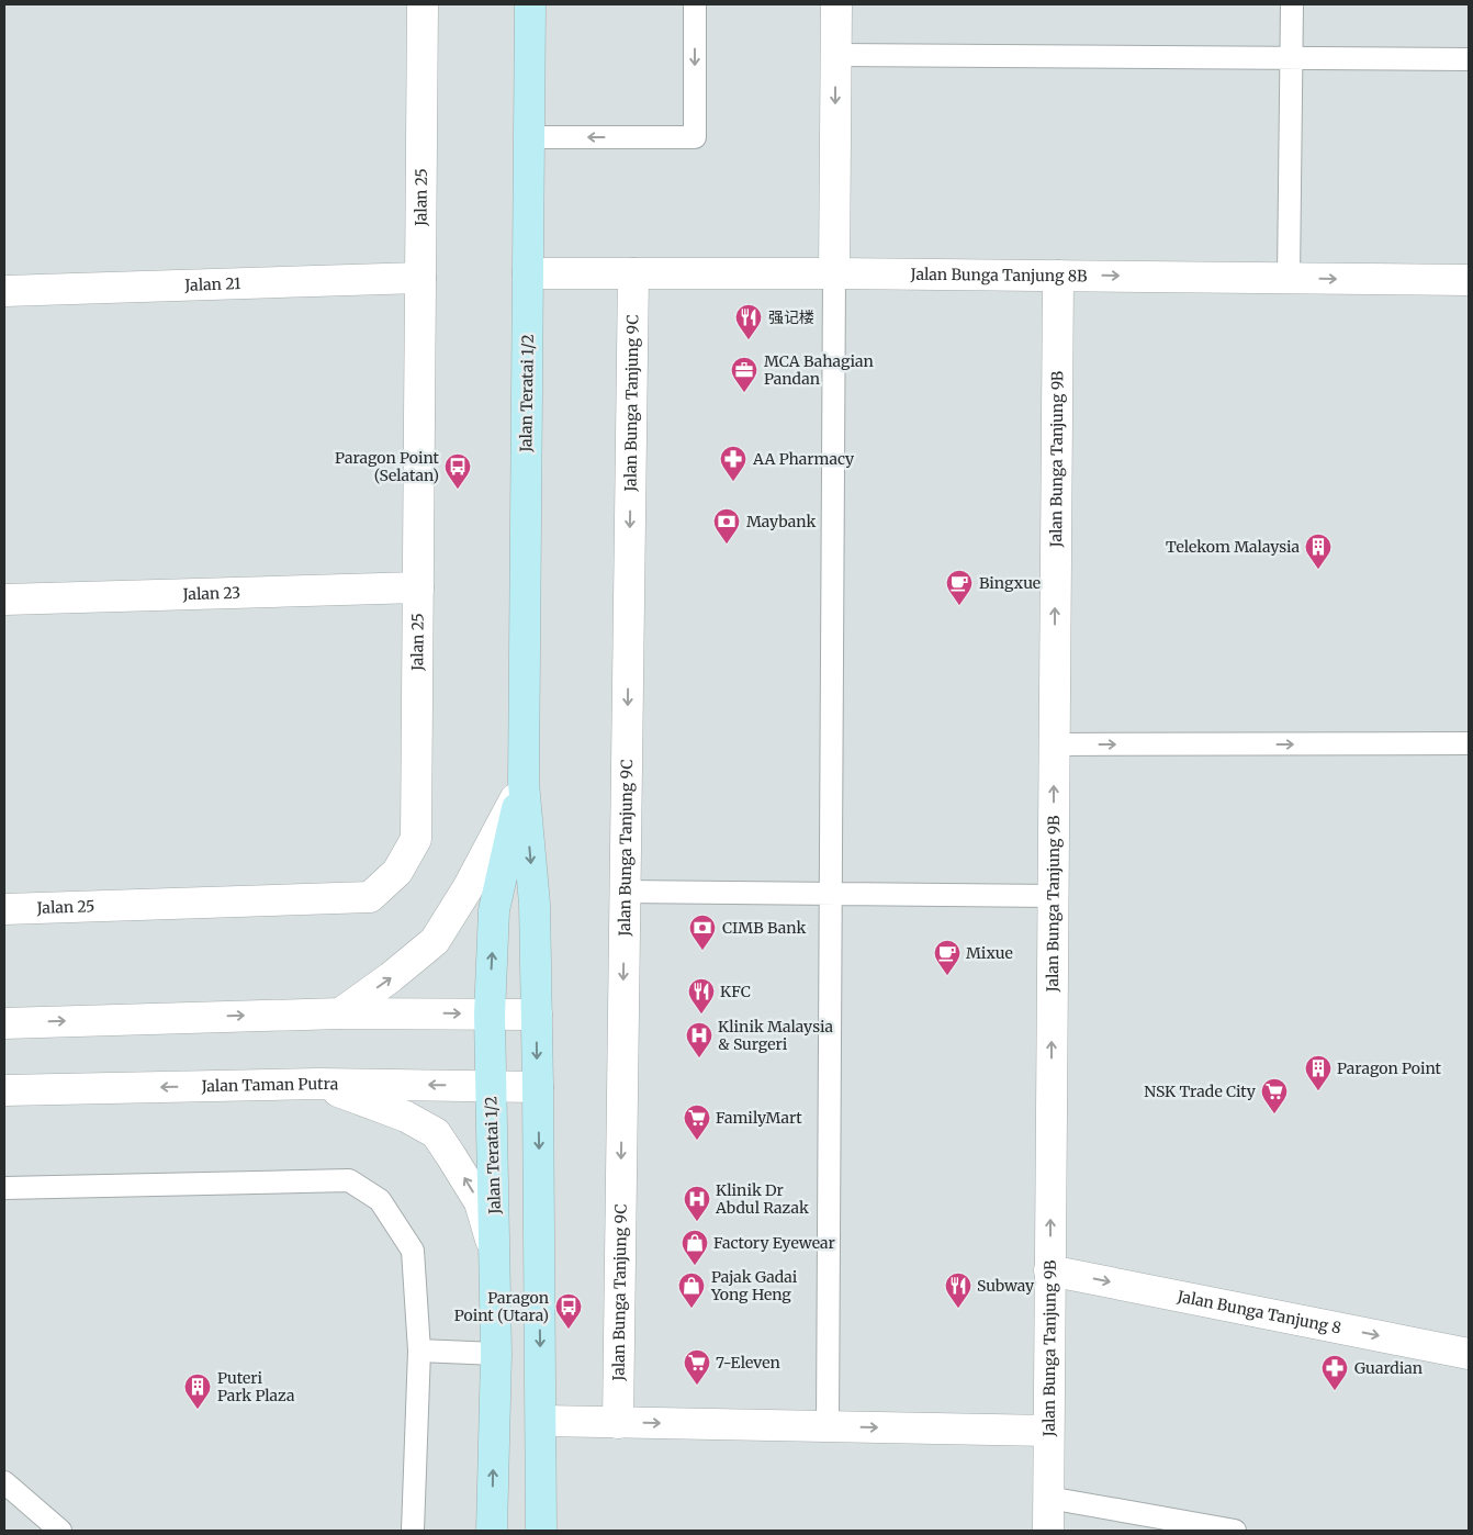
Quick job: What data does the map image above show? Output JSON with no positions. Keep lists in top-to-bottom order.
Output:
{
  "streets": {
    "main road": ["Jalan Teratai 1/2"],
    "street": [
      "Jalan 25",
      "Jalan Bunga Tanjung 8B",
      "Jalan 21",
      "Jalan Bunga Tanjung 9C",
      "Jalan Bunga Tanjung 9B",
      "Jalan 23",
      "Jalan Taman Putra",
      "Jalan Bunga Tanjung 8"
    ]
  },
  "crossings": [
    ["Jalan 25", "Jalan 21"],
    ["Jalan 25", "Jalan 23"],
    ["Jalan Bunga Tanjung 8B", "Jalan Teratai 1/2"],
    ["Jalan Bunga Tanjung 8B", "Jalan Bunga Tanjung 9C"],
    ["Jalan Bunga Tanjung 8B", "Jalan Bunga Tanjung 9B"],
    ["Jalan Teratai 1/2", "Jalan Taman Putra"],
    ["Jalan Bunga Tanjung 9B", "Jalan Bunga Tanjung 8"]
  ],
  "one_way": [
    "Jalan Bunga Tanjung 8B",
    "Jalan Bunga Tanjung 9C",
    "Jalan Bunga Tanjung 9B",
    "Jalan Bunga Tanjung 8"
  ],
  "places": {
    "restaurant": ["强记楼", "KFC", "Subway"],
    "office": ["MCA Bahagian Pandan"],
    "pharmacy": ["AA Pharmacy", "Guardian"],
    "bus stop": ["Paragon Point (Selatan)", "Paragon Point (Utara)"],
    "bank": ["Maybank", "CIMB Bank"],
    "building": ["Telekom Malaysia", "Paragon Point", "Puteri Park Plaza"],
    "cafe": ["Bingxue", "Mixue"],
    "hospital": ["Klinik Malaysia & Surgeri", "Klinik Dr Abdul Razak"],
    "supermarket": ["NSK Trade City", "FamilyMart", "7-Eleven"],
    "shop": ["Factory Eyewear", "Pajak Gadai Yong Heng"]
  }
}
